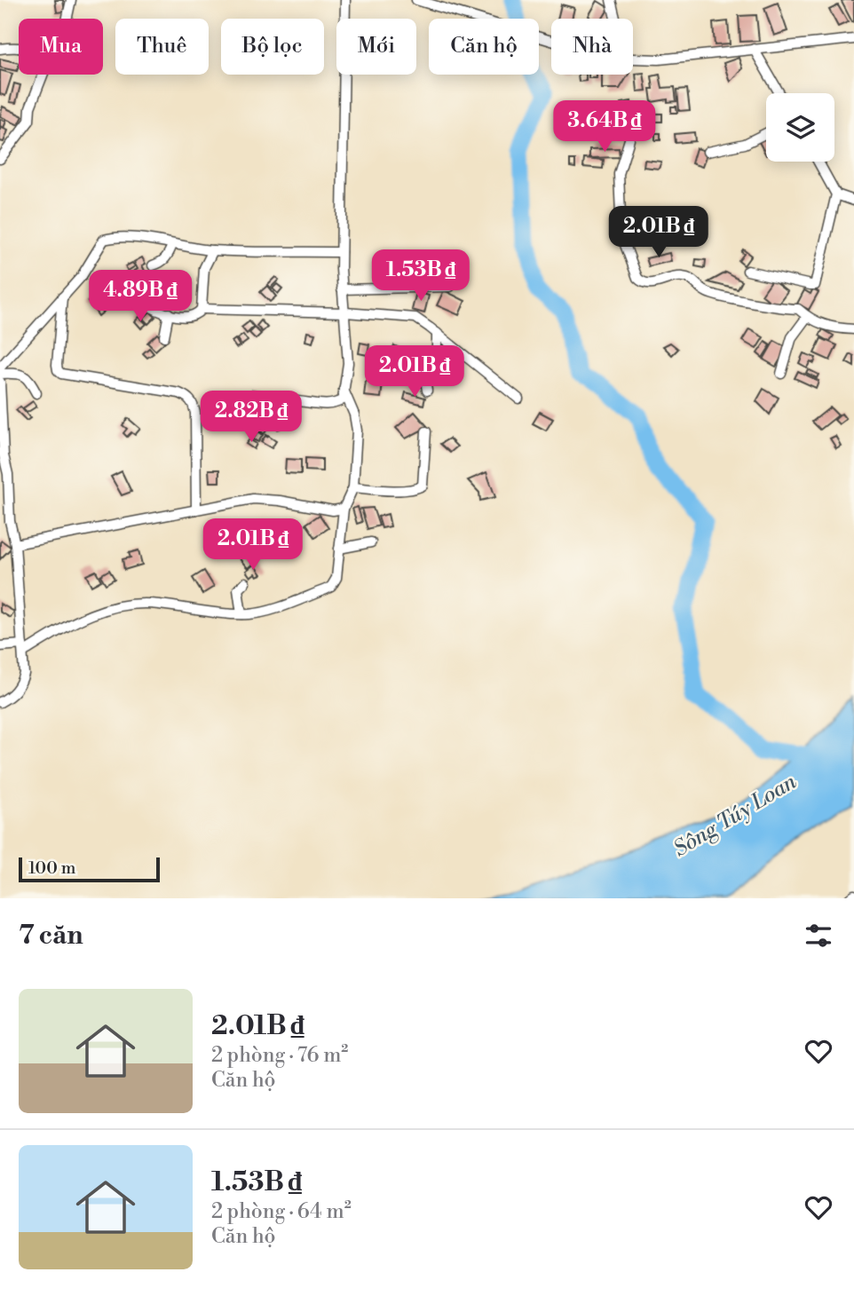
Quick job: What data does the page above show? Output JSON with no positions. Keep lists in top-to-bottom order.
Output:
{
  "water": ["Sông Túy Loan"],
  "scale_bar": "100 m",
  "page": {
    "chip": [
      "Mua",
      "Thuê",
      "Bộ lọc",
      "Mới",
      "Căn hộ",
      "Nhà"
    ],
    "price": [
      "3.64B ₫",
      "2.01B ₫",
      "1.53B ₫",
      "4.89B ₫",
      "2.01B ₫",
      "2.82B ₫",
      "2.01B ₫"
    ],
    "scale": "100 m",
    "heading": "7 căn",
    "list": [
      {
        "name": "2.01B ₫",
        "note": "2 phòng · 76 m² · Căn hộ"
      },
      {
        "name": "1.53B ₫",
        "note": "2 phòng · 64 m² · Căn hộ"
      }
    ]
  }
}
